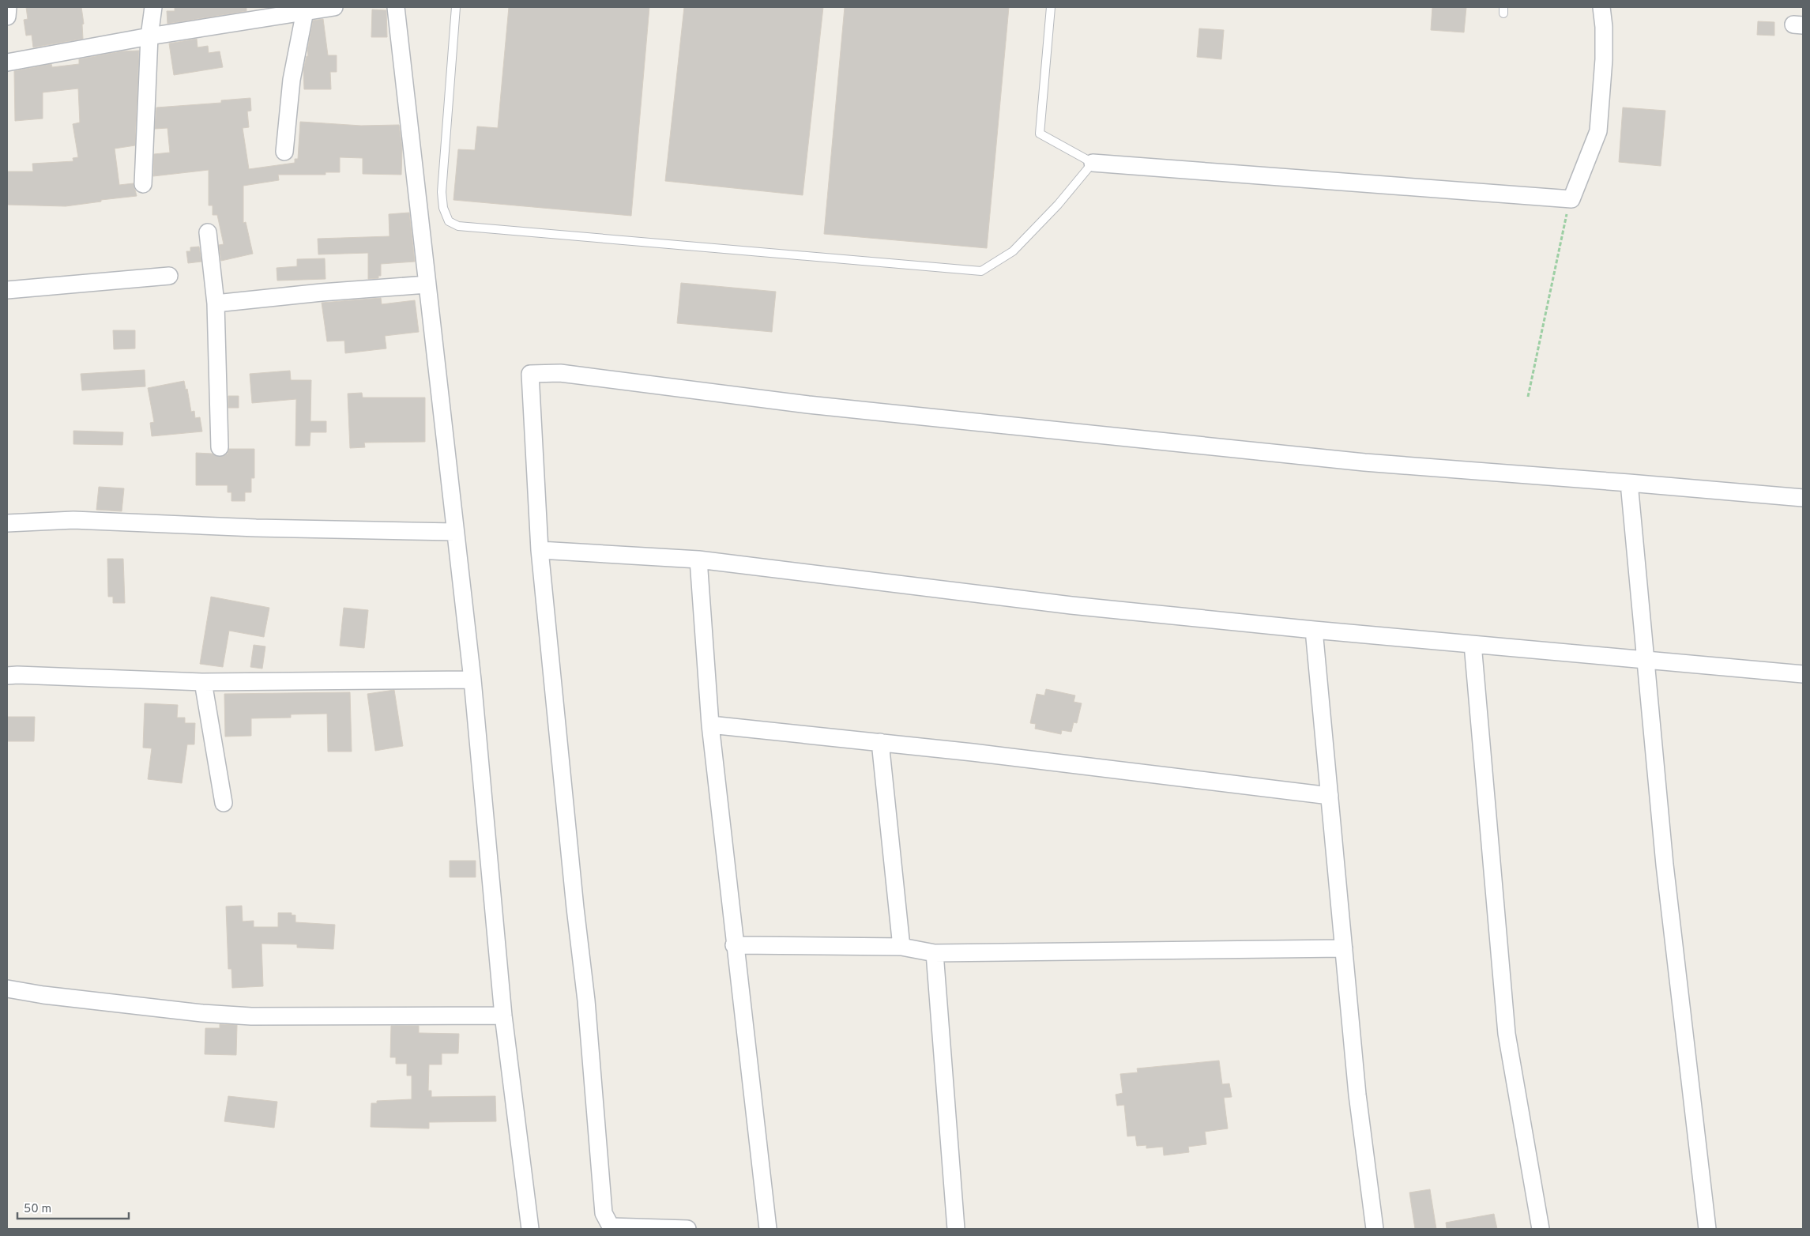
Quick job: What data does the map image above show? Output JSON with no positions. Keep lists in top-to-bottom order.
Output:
{
  "scale_bar": "50 m"
}
